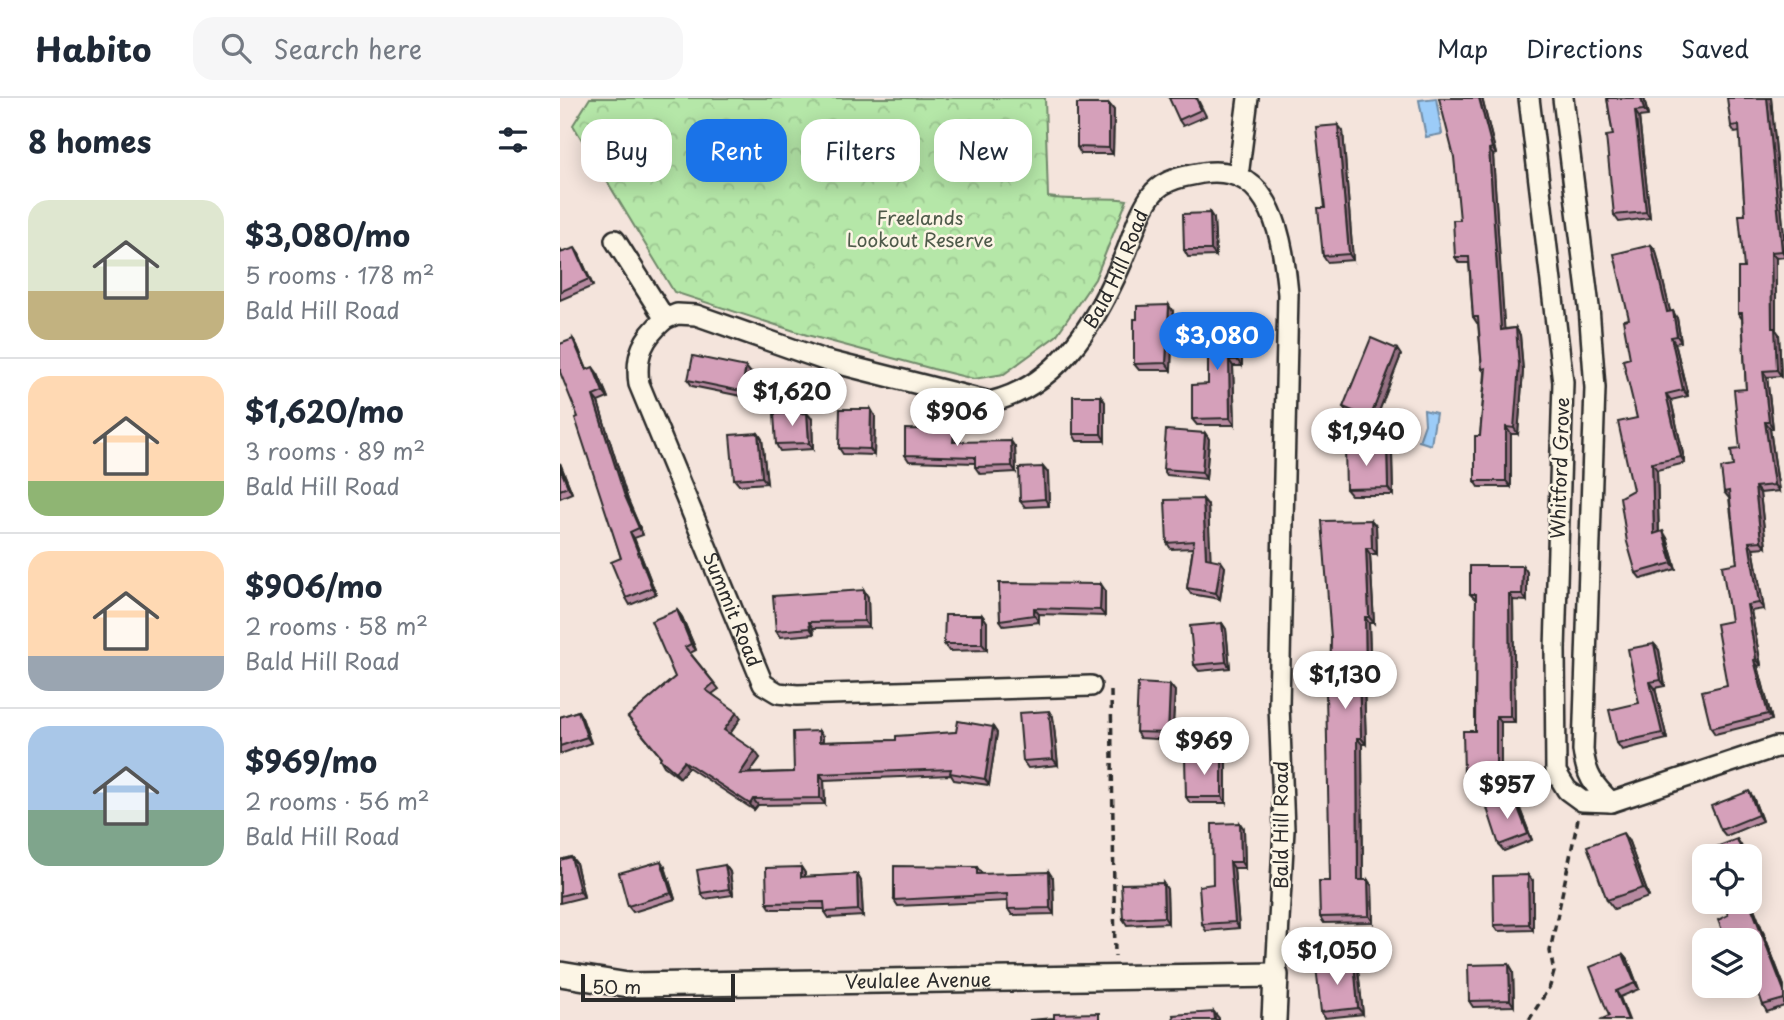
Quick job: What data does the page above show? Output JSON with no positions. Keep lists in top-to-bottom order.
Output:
{
  "streets": {
    "street": [
      "Bald Hill Road",
      "Whitford Grove",
      "Summit Road",
      "Veulalee Avenue"
    ]
  },
  "crossings": [
    ["Bald Hill Road", "Summit Road"],
    ["Bald Hill Road", "Veulalee Avenue"]
  ],
  "parks": ["Freelands Lookout Reserve"],
  "scale_bar": "50 m",
  "page": {
    "header": "Habito",
    "search": "Search here",
    "nav": ["Map", "Directions", "Saved"],
    "heading": "8 homes",
    "chip": [
      "Buy",
      "Rent",
      "Filters",
      "New"
    ],
    "list": [
      {
        "name": "$3,080/mo",
        "note": "5 rooms · 178 m² · Bald Hill Road"
      },
      {
        "name": "$1,620/mo",
        "note": "3 rooms · 89 m² · Bald Hill Road"
      },
      {
        "name": "$906/mo",
        "note": "2 rooms · 58 m² · Bald Hill Road"
      },
      {
        "name": "$969/mo",
        "note": "2 rooms · 56 m² · Bald Hill Road"
      }
    ],
    "price": [
      "$3,080",
      "$1,620",
      "$906",
      "$1,940",
      "$1,130",
      "$969",
      "$957",
      "$1,050"
    ],
    "scale": "50 m"
  }
}
